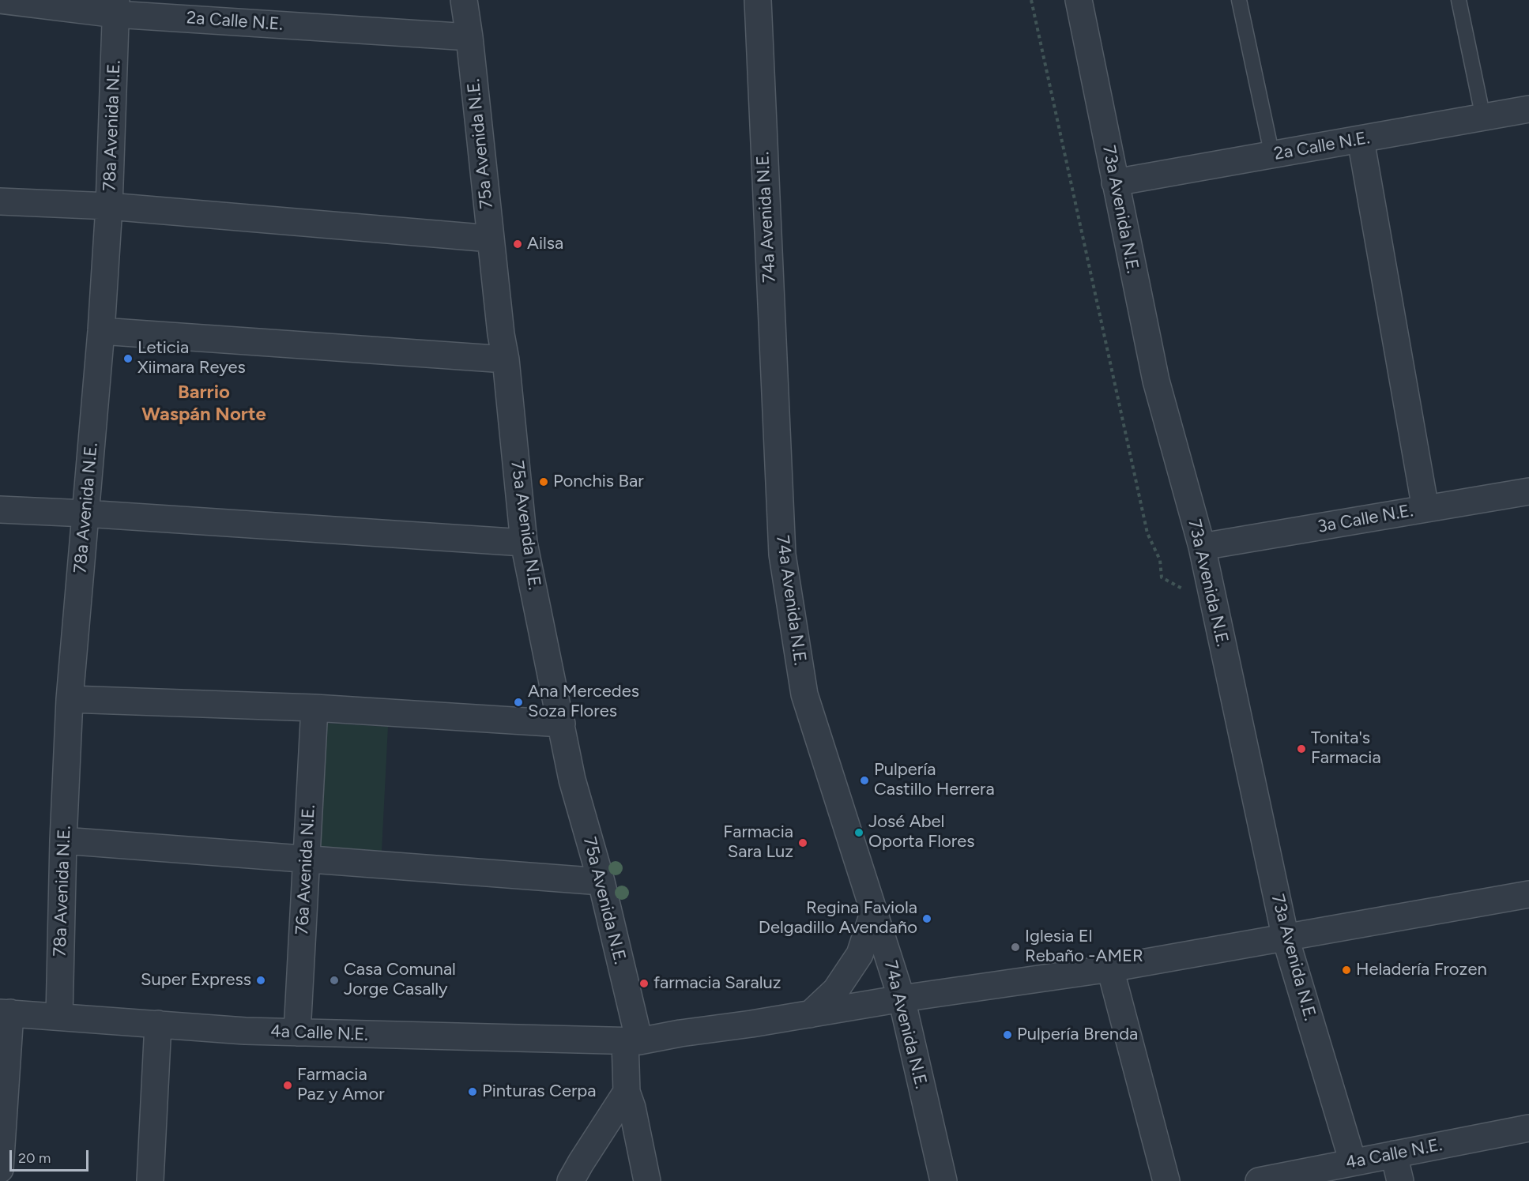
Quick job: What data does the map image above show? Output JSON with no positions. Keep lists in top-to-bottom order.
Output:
{
  "streets": {
    "street": [
      "2a Calle N.E.",
      "78a Avenida N.E.",
      "75a Avenida N.E.",
      "73a Avenida N.E.",
      "74a Avenida N.E.",
      "3a Calle N.E.",
      "76a Avenida N.E.",
      "4a Calle N.E."
    ]
  },
  "crossings": [
    ["2a Calle N.E.", "78a Avenida N.E."],
    ["2a Calle N.E.", "75a Avenida N.E."],
    ["2a Calle N.E.", "73a Avenida N.E."],
    ["78a Avenida N.E.", "4a Calle N.E."],
    ["75a Avenida N.E.", "4a Calle N.E."],
    ["73a Avenida N.E.", "3a Calle N.E."],
    ["73a Avenida N.E.", "4a Calle N.E."],
    ["74a Avenida N.E.", "4a Calle N.E."],
    ["76a Avenida N.E.", "4a Calle N.E."]
  ],
  "districts": ["Barrio Waspán Norte"],
  "places": [
    "Ailsa",
    "Leticia Xiimara Reyes",
    "Ponchis Bar",
    "Ana Mercedes Soza Flores",
    "Tonita's Farmacia",
    "Pulpería Castillo Herrera",
    "José Abel Oporta Flores",
    "Farmacia Sara Luz",
    "Regina Faviola Delgadillo Avendaño",
    "Iglesia El Rebaño -AMER",
    "Heladería Frozen",
    "Super Express",
    "Casa Comunal Jorge Casally",
    "farmacia Saraluz",
    "Pulpería Brenda",
    "Farmacia Paz y Amor",
    "Pinturas Cerpa"
  ],
  "scale_bar": "20 m"
}
